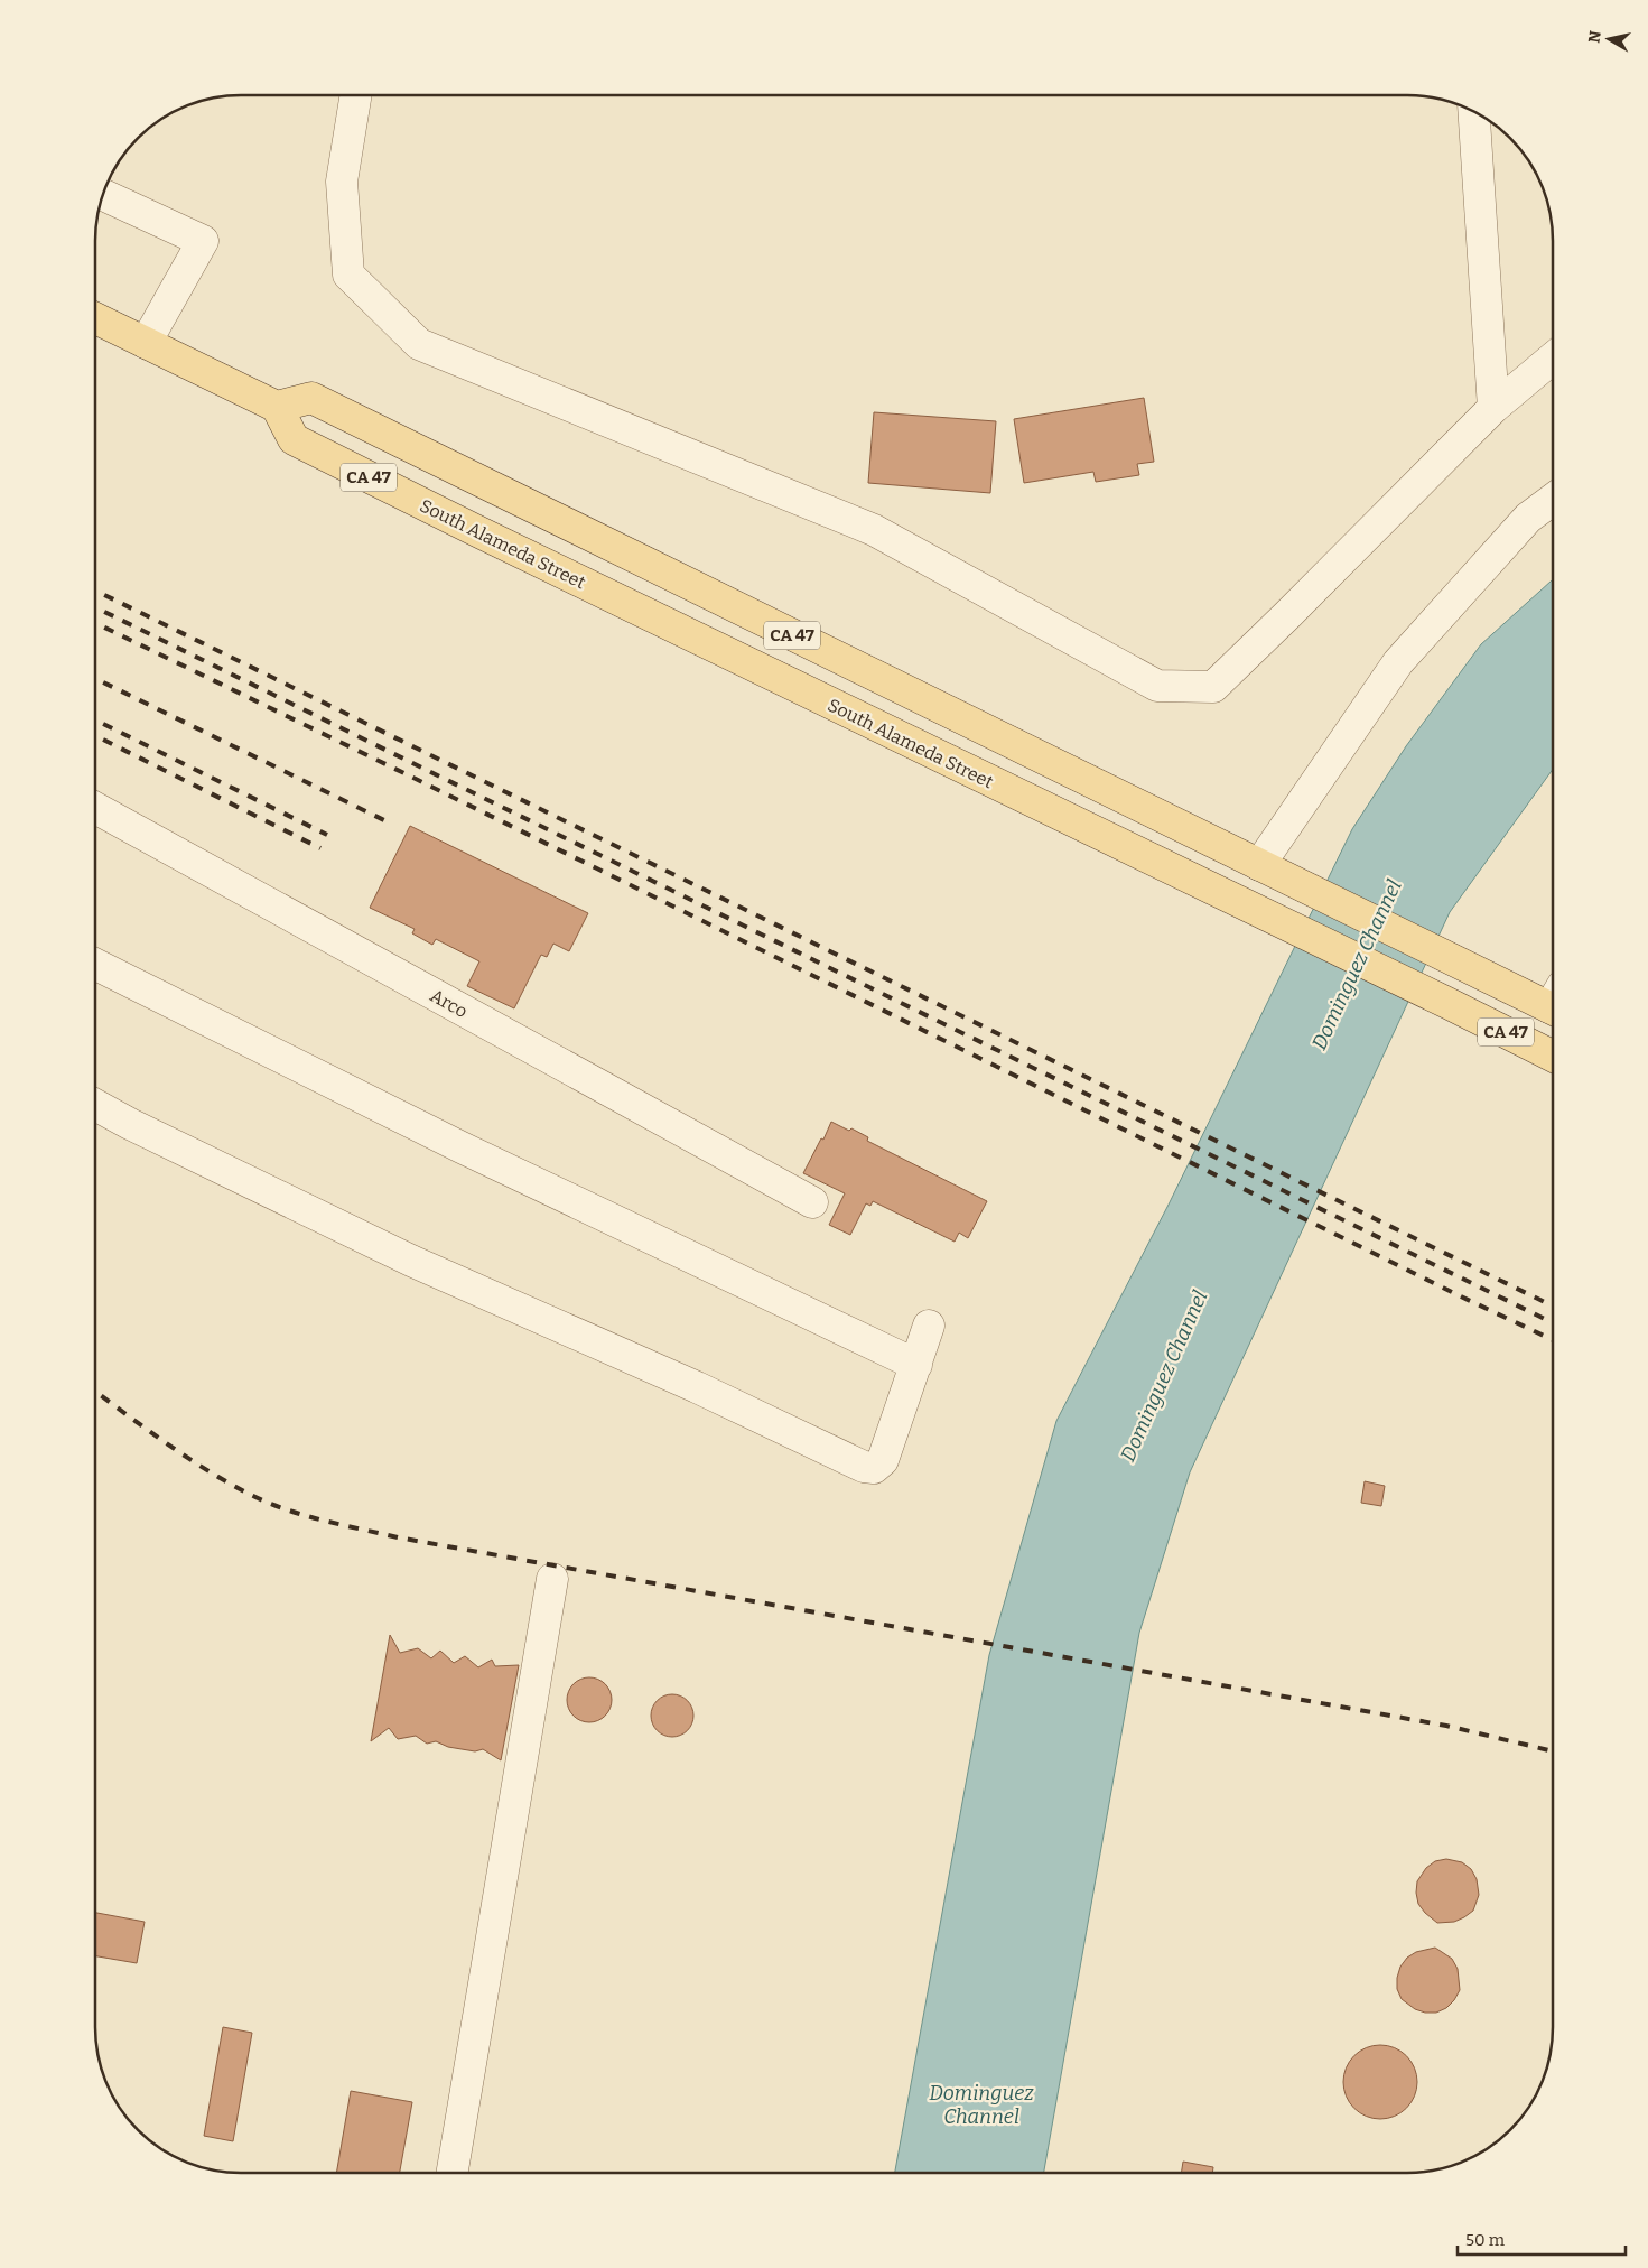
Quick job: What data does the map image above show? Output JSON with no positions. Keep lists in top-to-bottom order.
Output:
{
  "streets": {
    "main road": ["CA 47", "South Alameda Street"],
    "lane": ["Arco"]
  },
  "crossings": [
    ["CA 47", "South Alameda Street"]
  ],
  "water": ["Dominguez Channel"],
  "scale_bar": "50 m",
  "north": "left"
}
